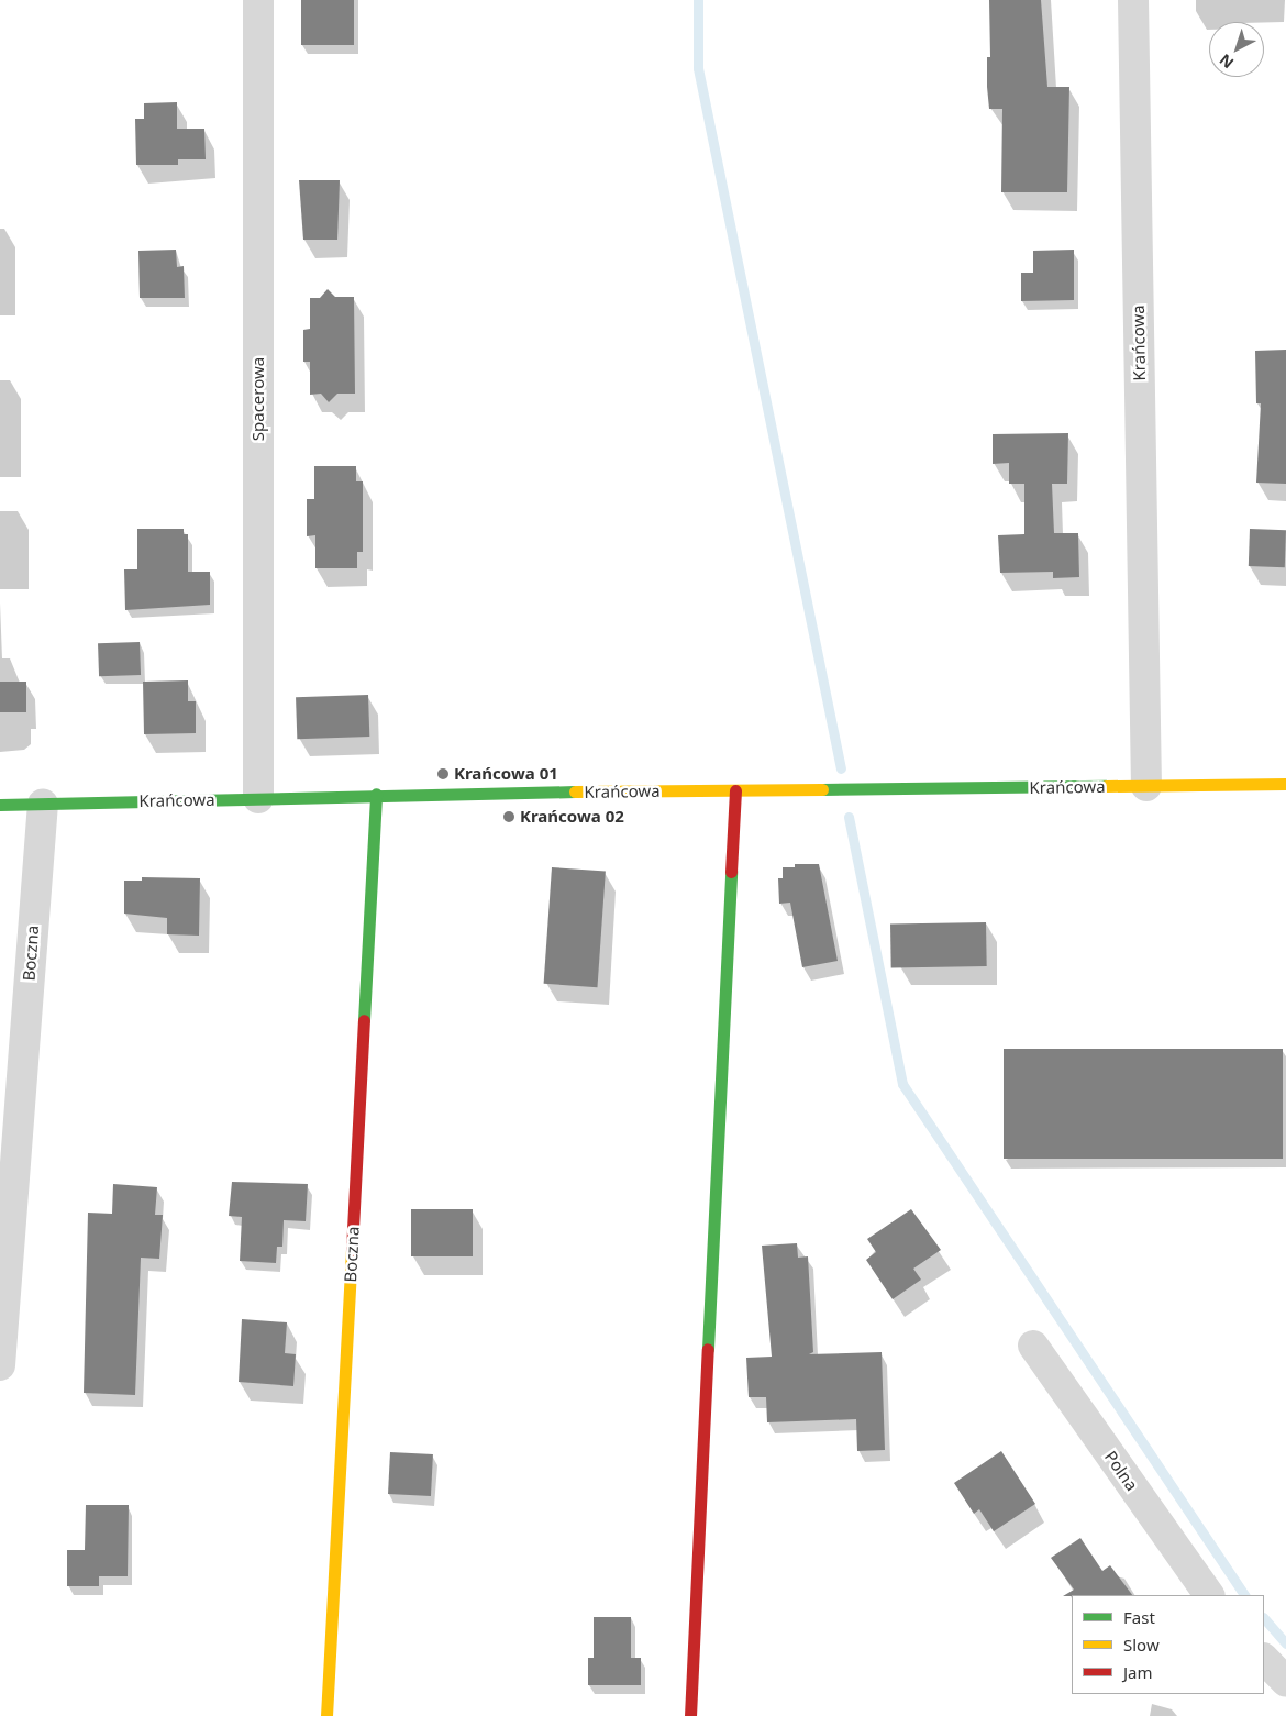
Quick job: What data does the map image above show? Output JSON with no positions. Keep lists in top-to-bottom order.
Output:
{
  "streets": {
    "street": [
      "Krańcowa",
      "Spacerowa",
      "Boczna",
      "Polna"
    ]
  },
  "crossings": [
    ["Krańcowa", "Spacerowa"],
    ["Krańcowa", "Boczna"]
  ],
  "places": ["Krańcowa 01", "Krańcowa 02"],
  "legend": ["Fast", "Slow", "Jam"],
  "north": "bottom left"
}
